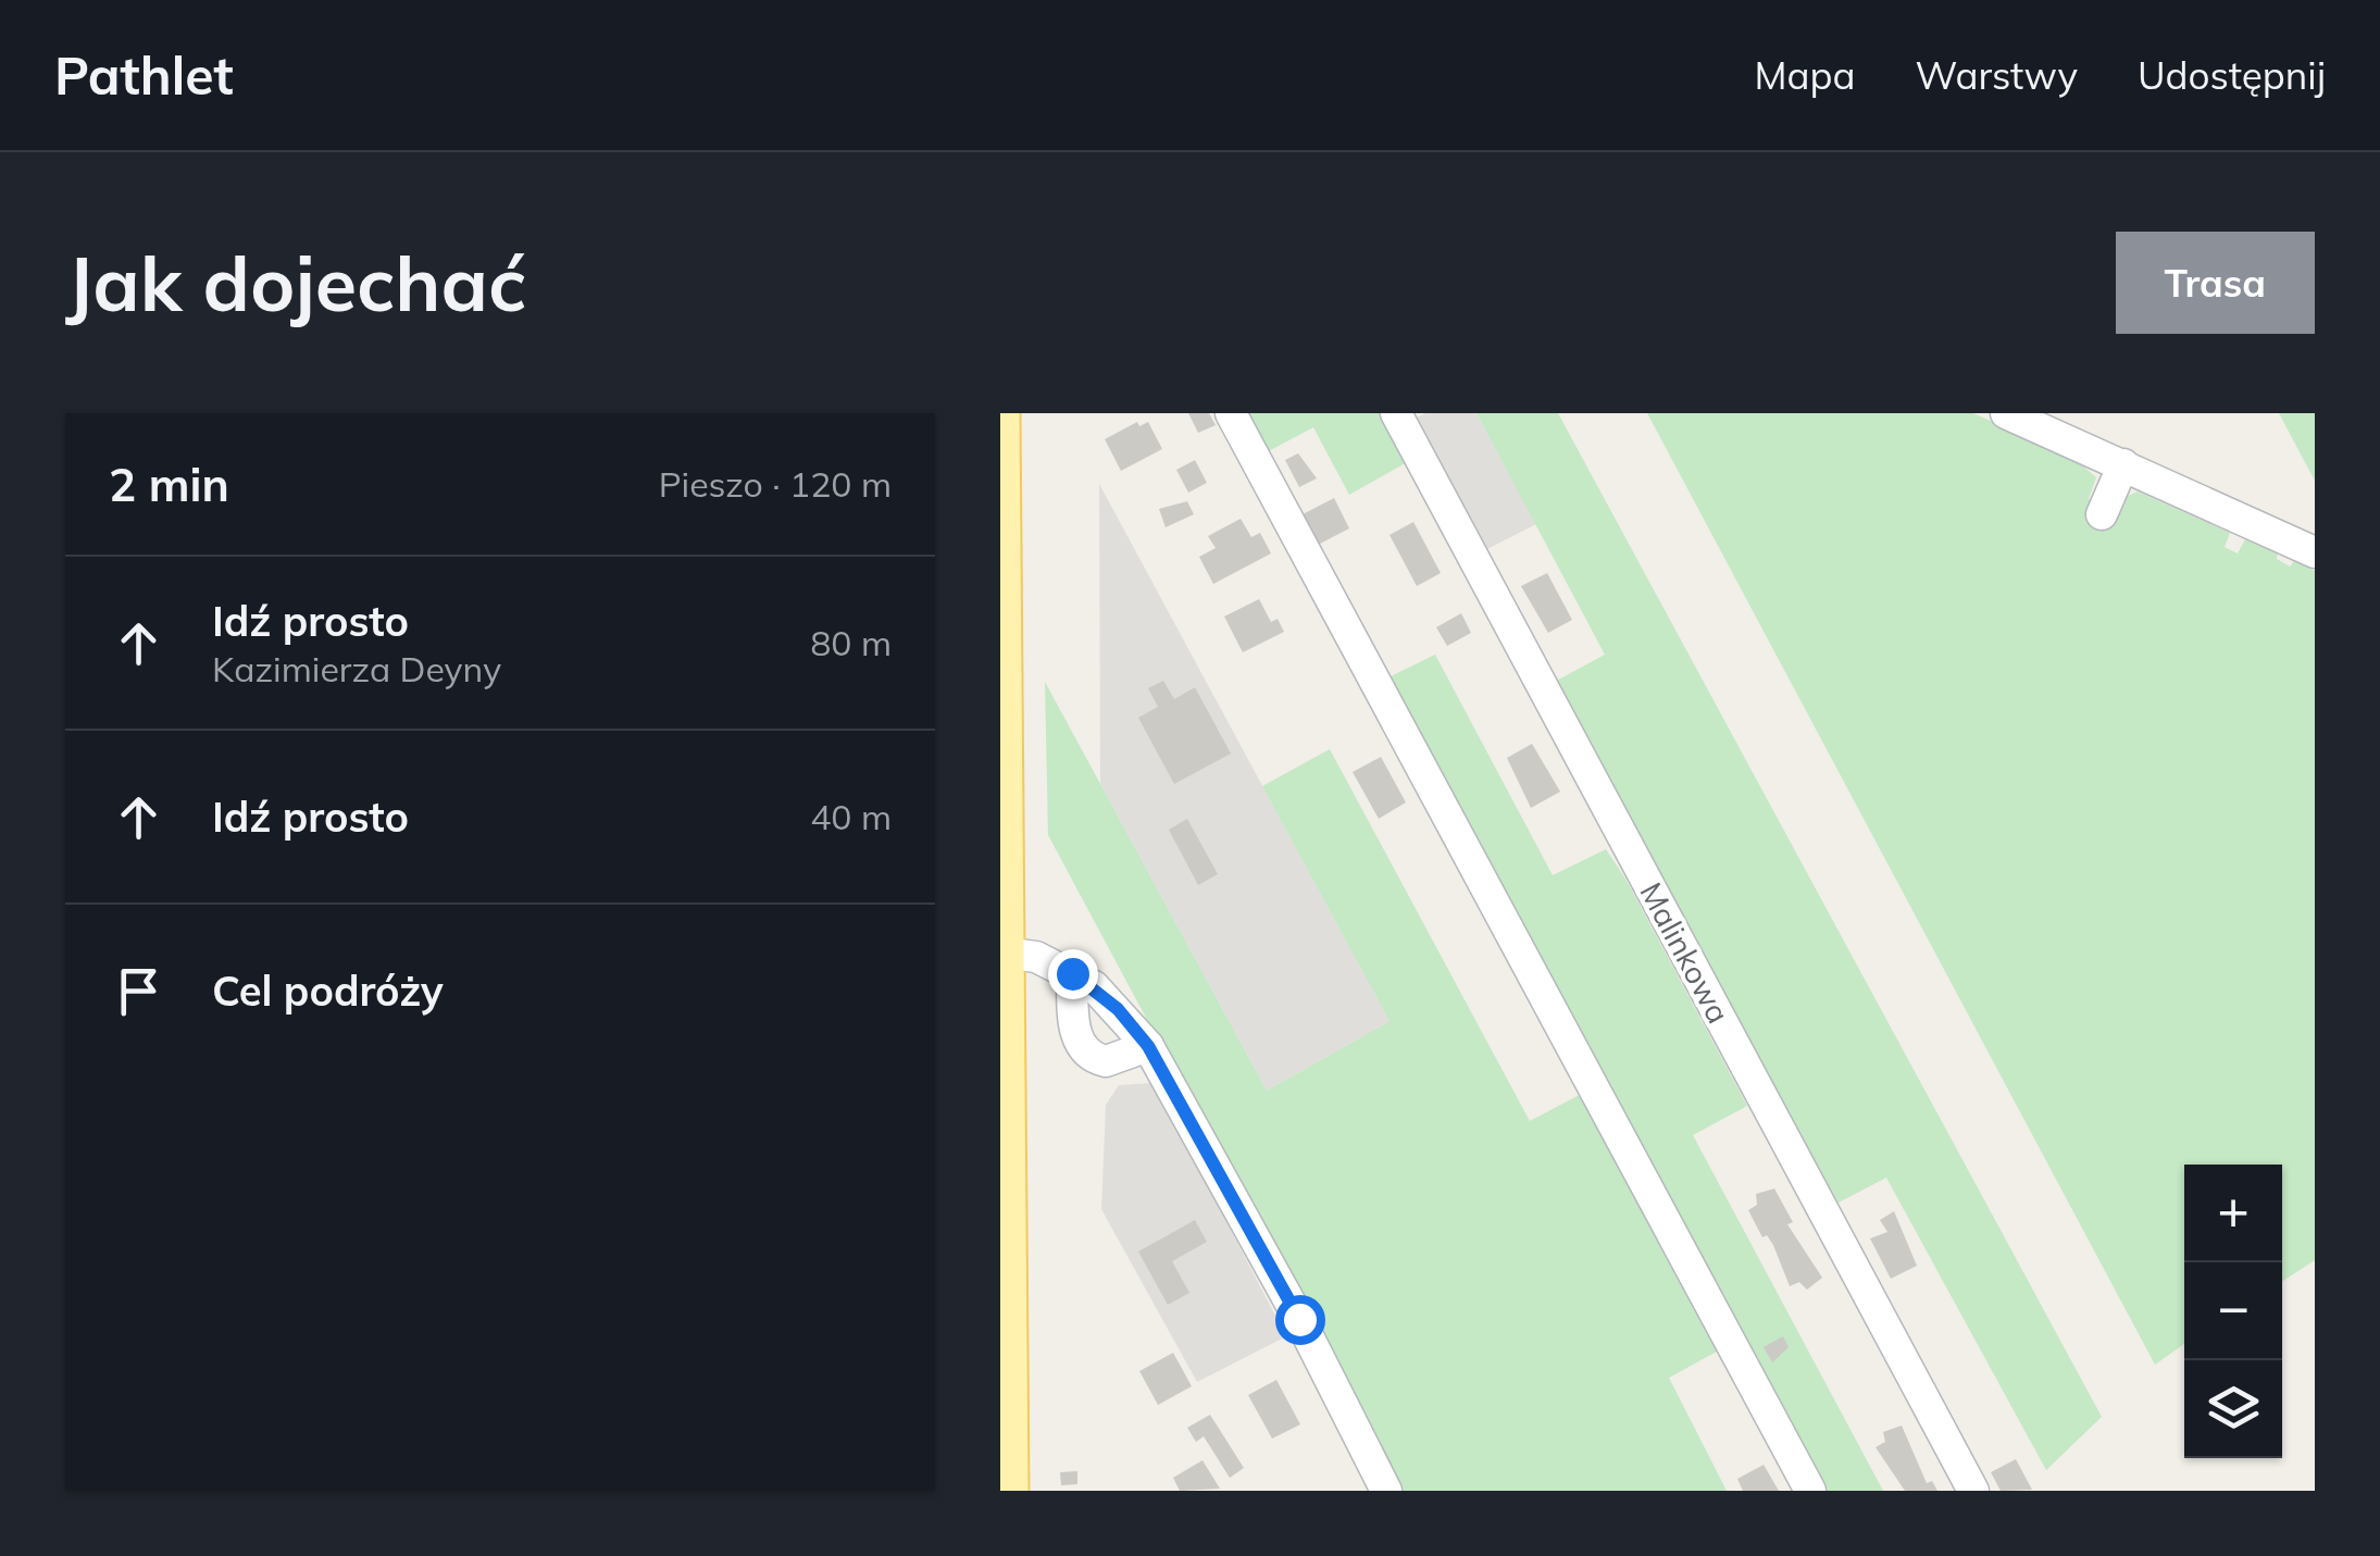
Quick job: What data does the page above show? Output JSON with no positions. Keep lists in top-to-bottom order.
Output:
{
  "streets": {
    "street": ["Malinkowa"]
  },
  "page": {
    "header": "Pathlet",
    "nav": ["Mapa", "Warstwy", "Udostępnij"],
    "buttons": "Trasa",
    "title": "Jak dojechać",
    "heading": ["2 min", "Pieszo · 120 m"],
    "list": [
      ["Idź prosto", "Kazimierza Deyny", "80 m"],
      ["Idź prosto", "40 m"],
      "Cel podróży"
    ],
    "map_buttons": ["+", "−"]
  }
}
